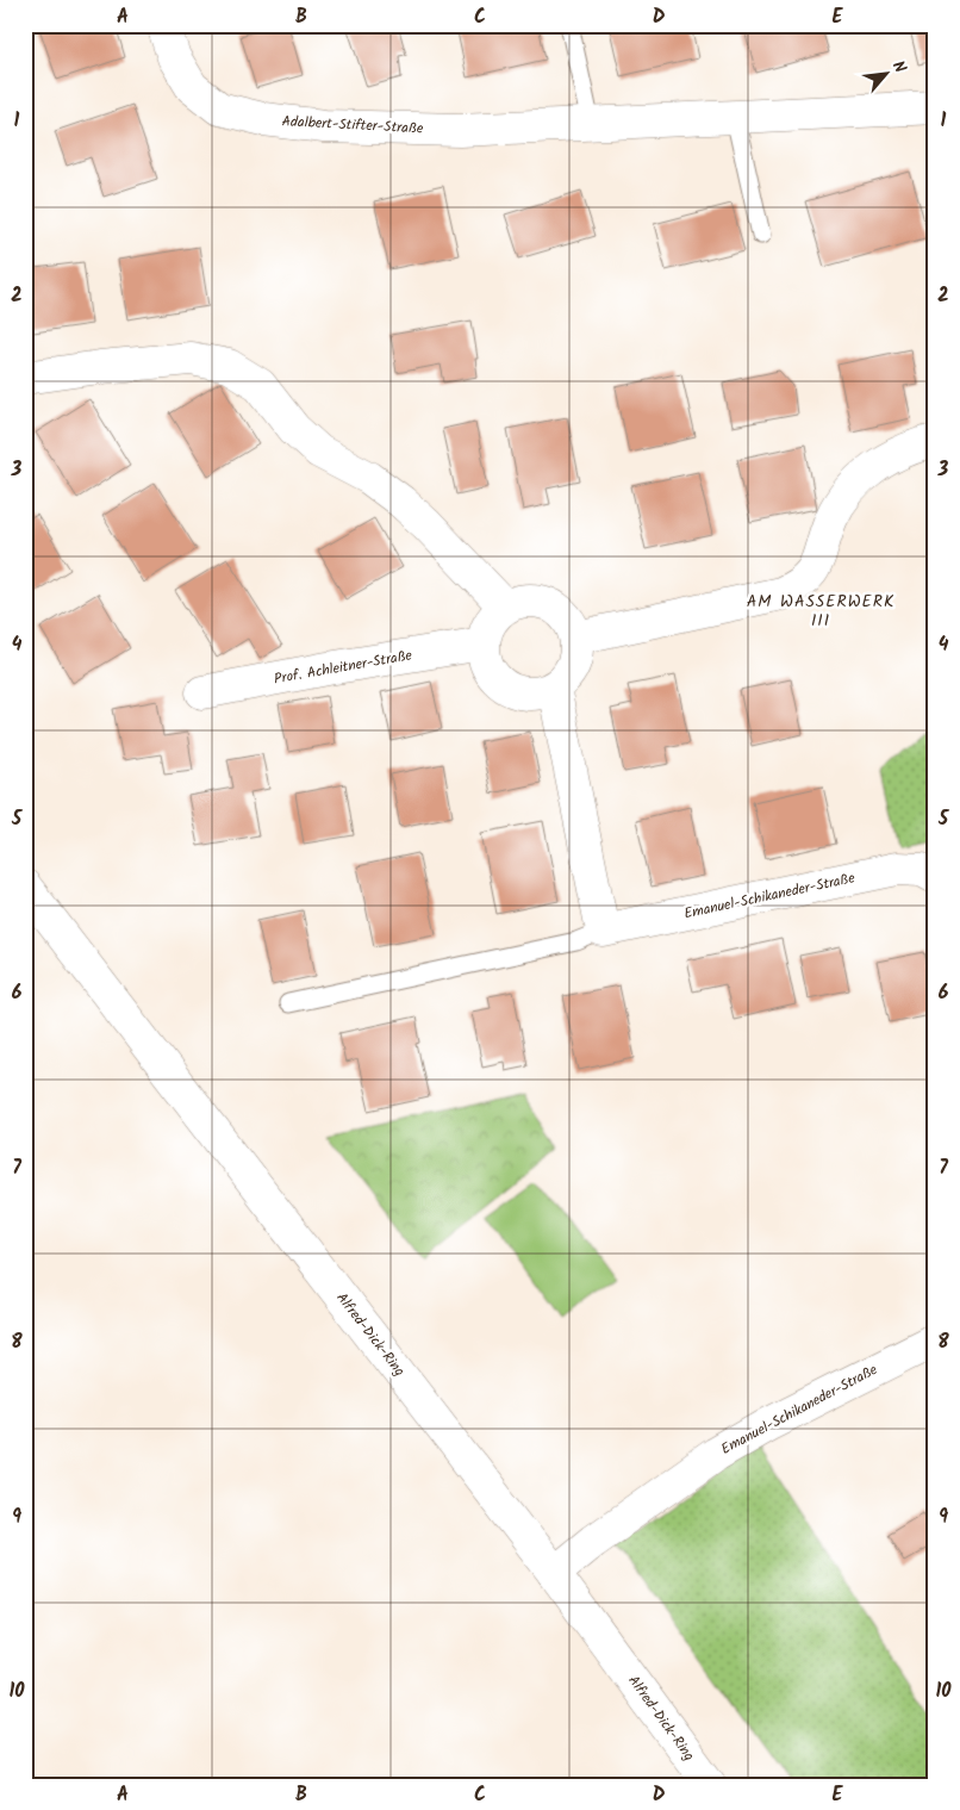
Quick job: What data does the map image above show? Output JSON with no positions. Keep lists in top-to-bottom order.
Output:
{
  "streets": {
    "street": [
      "Adalbert-Stifter-Straße",
      "Prof. Achleitner-Straße",
      "Emanuel-Schikaneder-Straße",
      "Alfred-Dick-Ring"
    ]
  },
  "crossings": [
    ["Emanuel-Schikaneder-Straße", "Alfred-Dick-Ring"]
  ],
  "districts": ["AM WASSERWERK III"],
  "north": "top right",
  "grid": {
    "columns": [
      "A",
      "B",
      "C",
      "D",
      "E"
    ],
    "rows": [
      "1",
      "2",
      "3",
      "4",
      "5",
      "6",
      "7",
      "8",
      "9",
      "10"
    ]
  }
}
